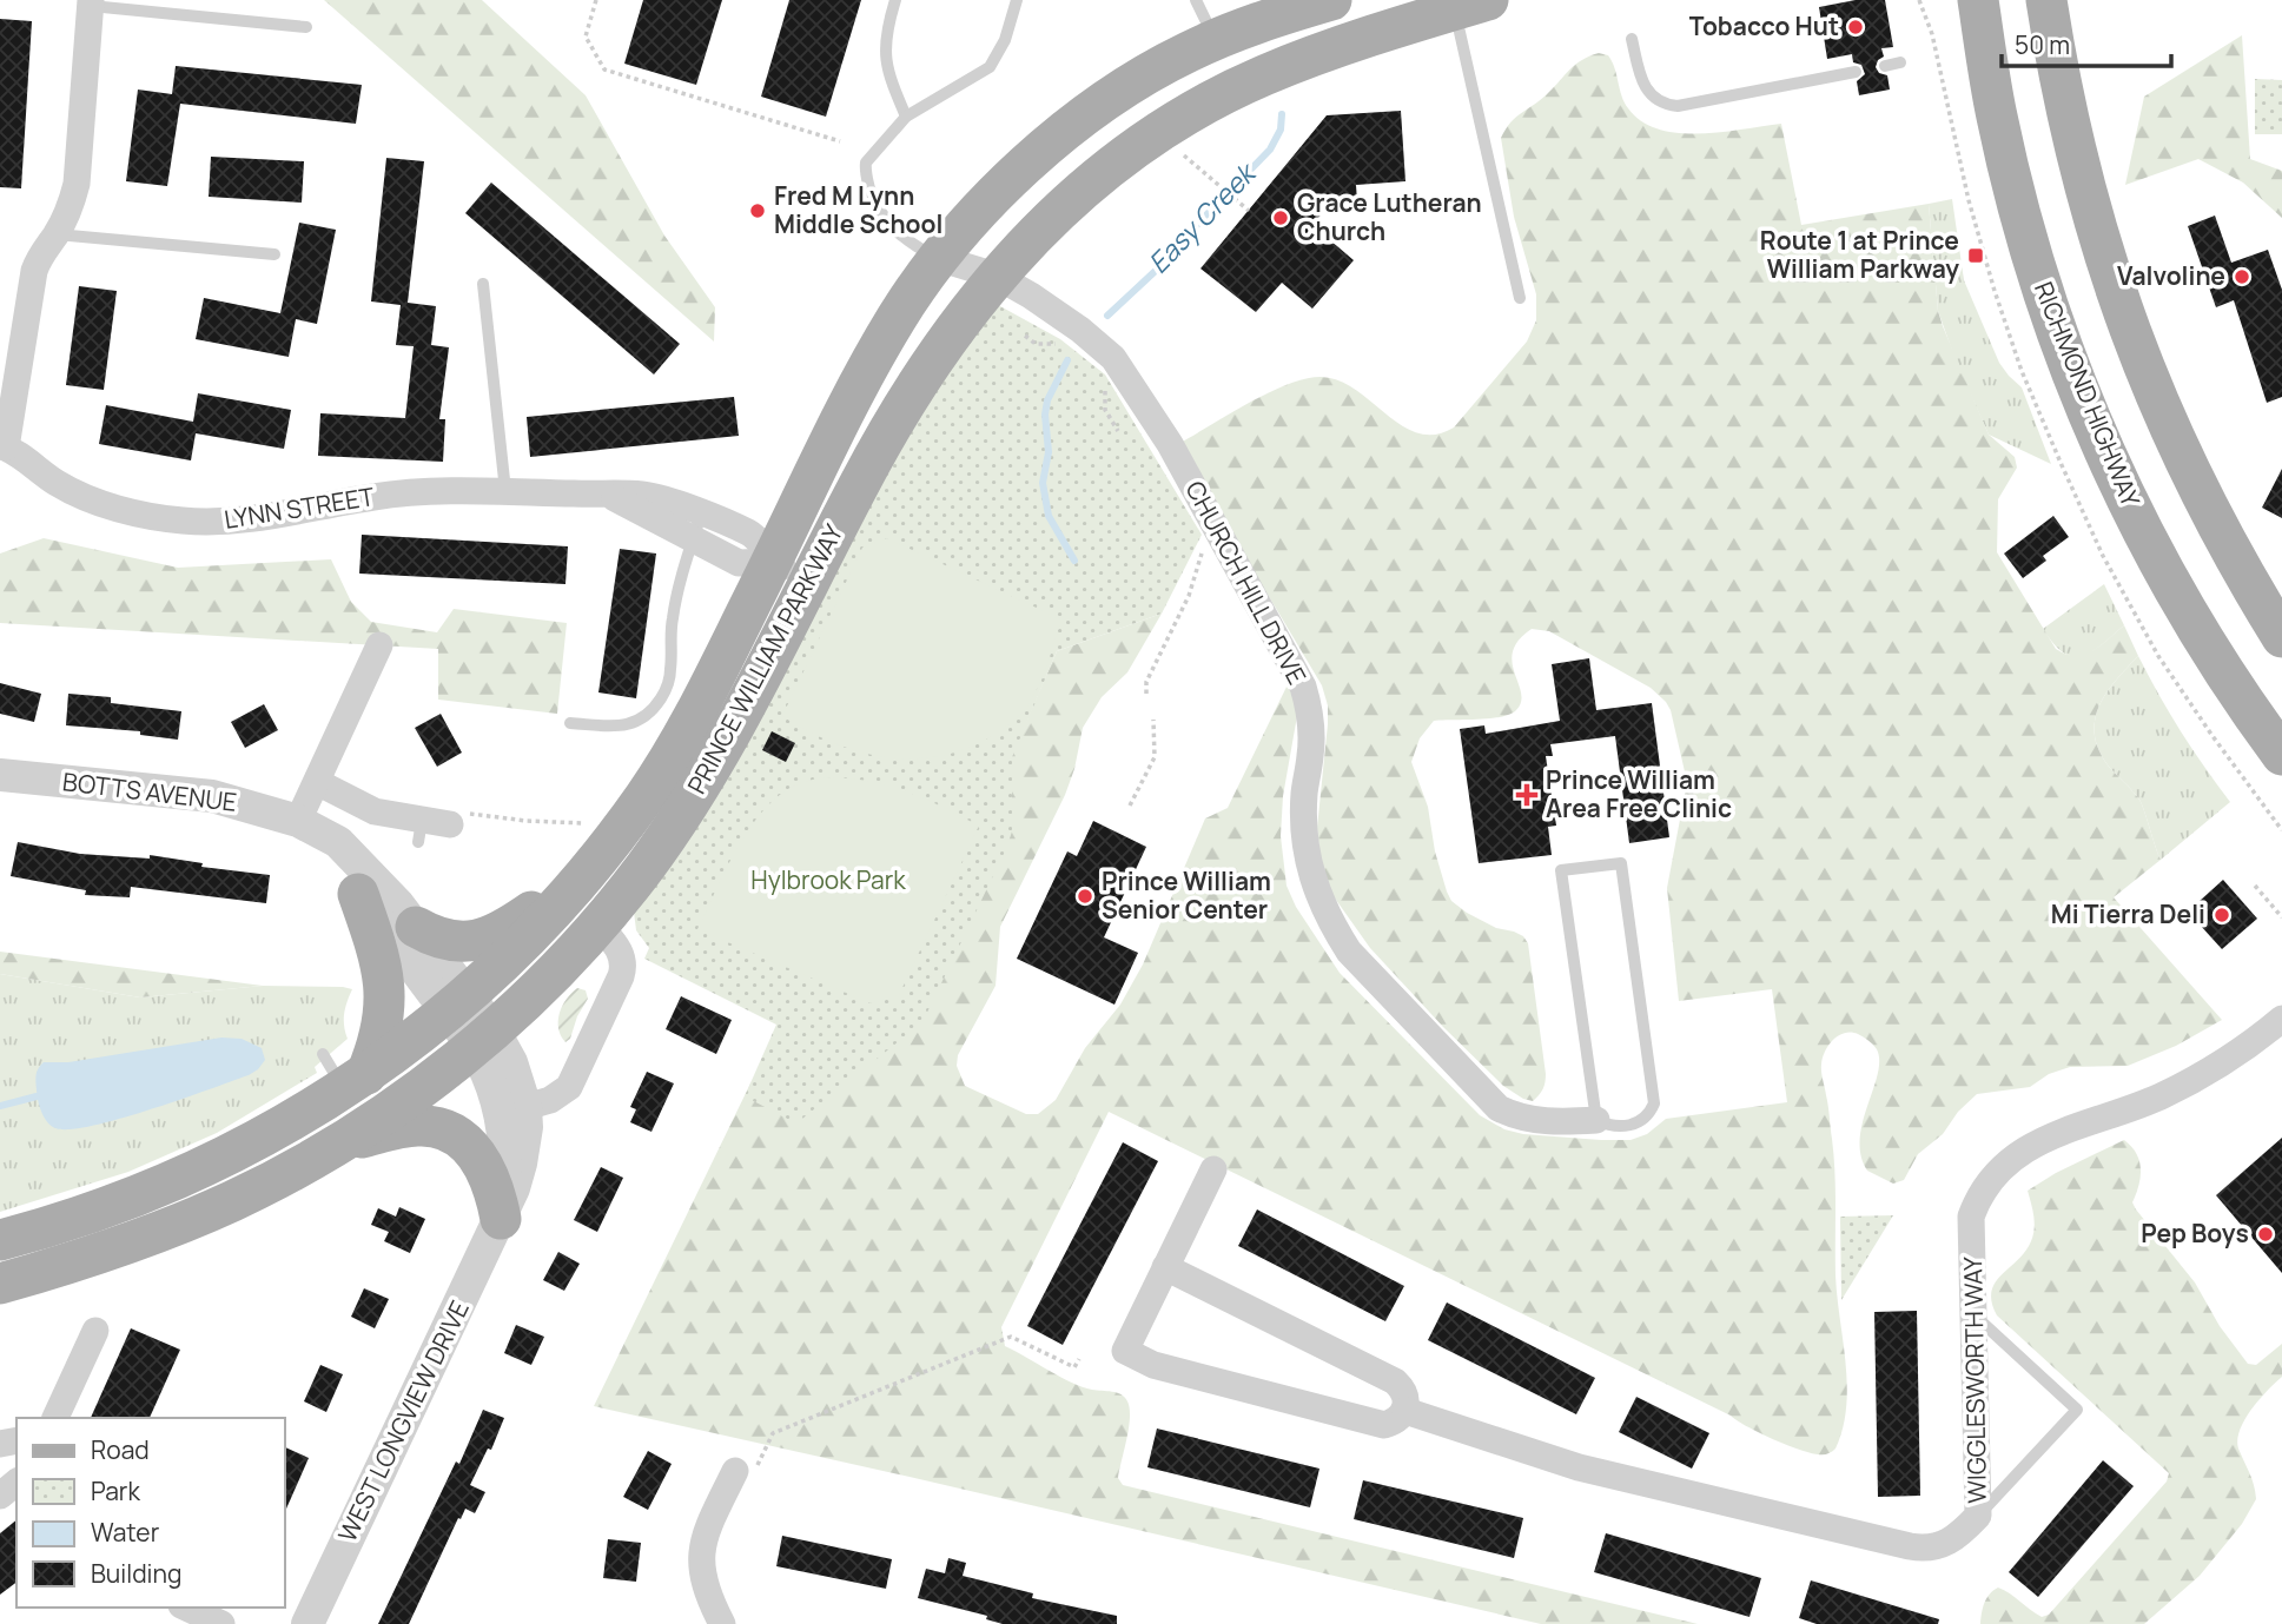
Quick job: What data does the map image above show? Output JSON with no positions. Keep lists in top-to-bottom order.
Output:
{
  "streets": {
    "main road": ["RICHMOND HIGHWAY", "PRINCE WILLIAM PARKWAY"],
    "street": [
      "LYNN STREET",
      "CHURCH HILL DRIVE",
      "BOTTS AVENUE",
      "WIGGLESWORTH WAY",
      "WEST LONGVIEW DRIVE"
    ]
  },
  "crossings": [
    ["LYNN STREET", "PRINCE WILLIAM PARKWAY"],
    ["CHURCH HILL DRIVE", "PRINCE WILLIAM PARKWAY"],
    ["PRINCE WILLIAM PARKWAY", "BOTTS AVENUE"],
    ["PRINCE WILLIAM PARKWAY", "WEST LONGVIEW DRIVE"],
    ["BOTTS AVENUE", "WEST LONGVIEW DRIVE"]
  ],
  "water": ["Easy Creek"],
  "parks": ["Hylbrook Park"],
  "places": {
    "other": [
      "Tobacco Hut",
      "Fred M Lynn Middle School",
      "Grace Lutheran Church",
      "Valvoline",
      "Prince William Senior Center",
      "Mi Tierra Deli",
      "Pep Boys"
    ],
    "transit": ["Route 1 at Prince William Parkway"],
    "health": ["Prince William Area Free Clinic"]
  },
  "legend": [
    "Road",
    "Park",
    "Water",
    "Building"
  ],
  "scale_bar": "50 m"
}
